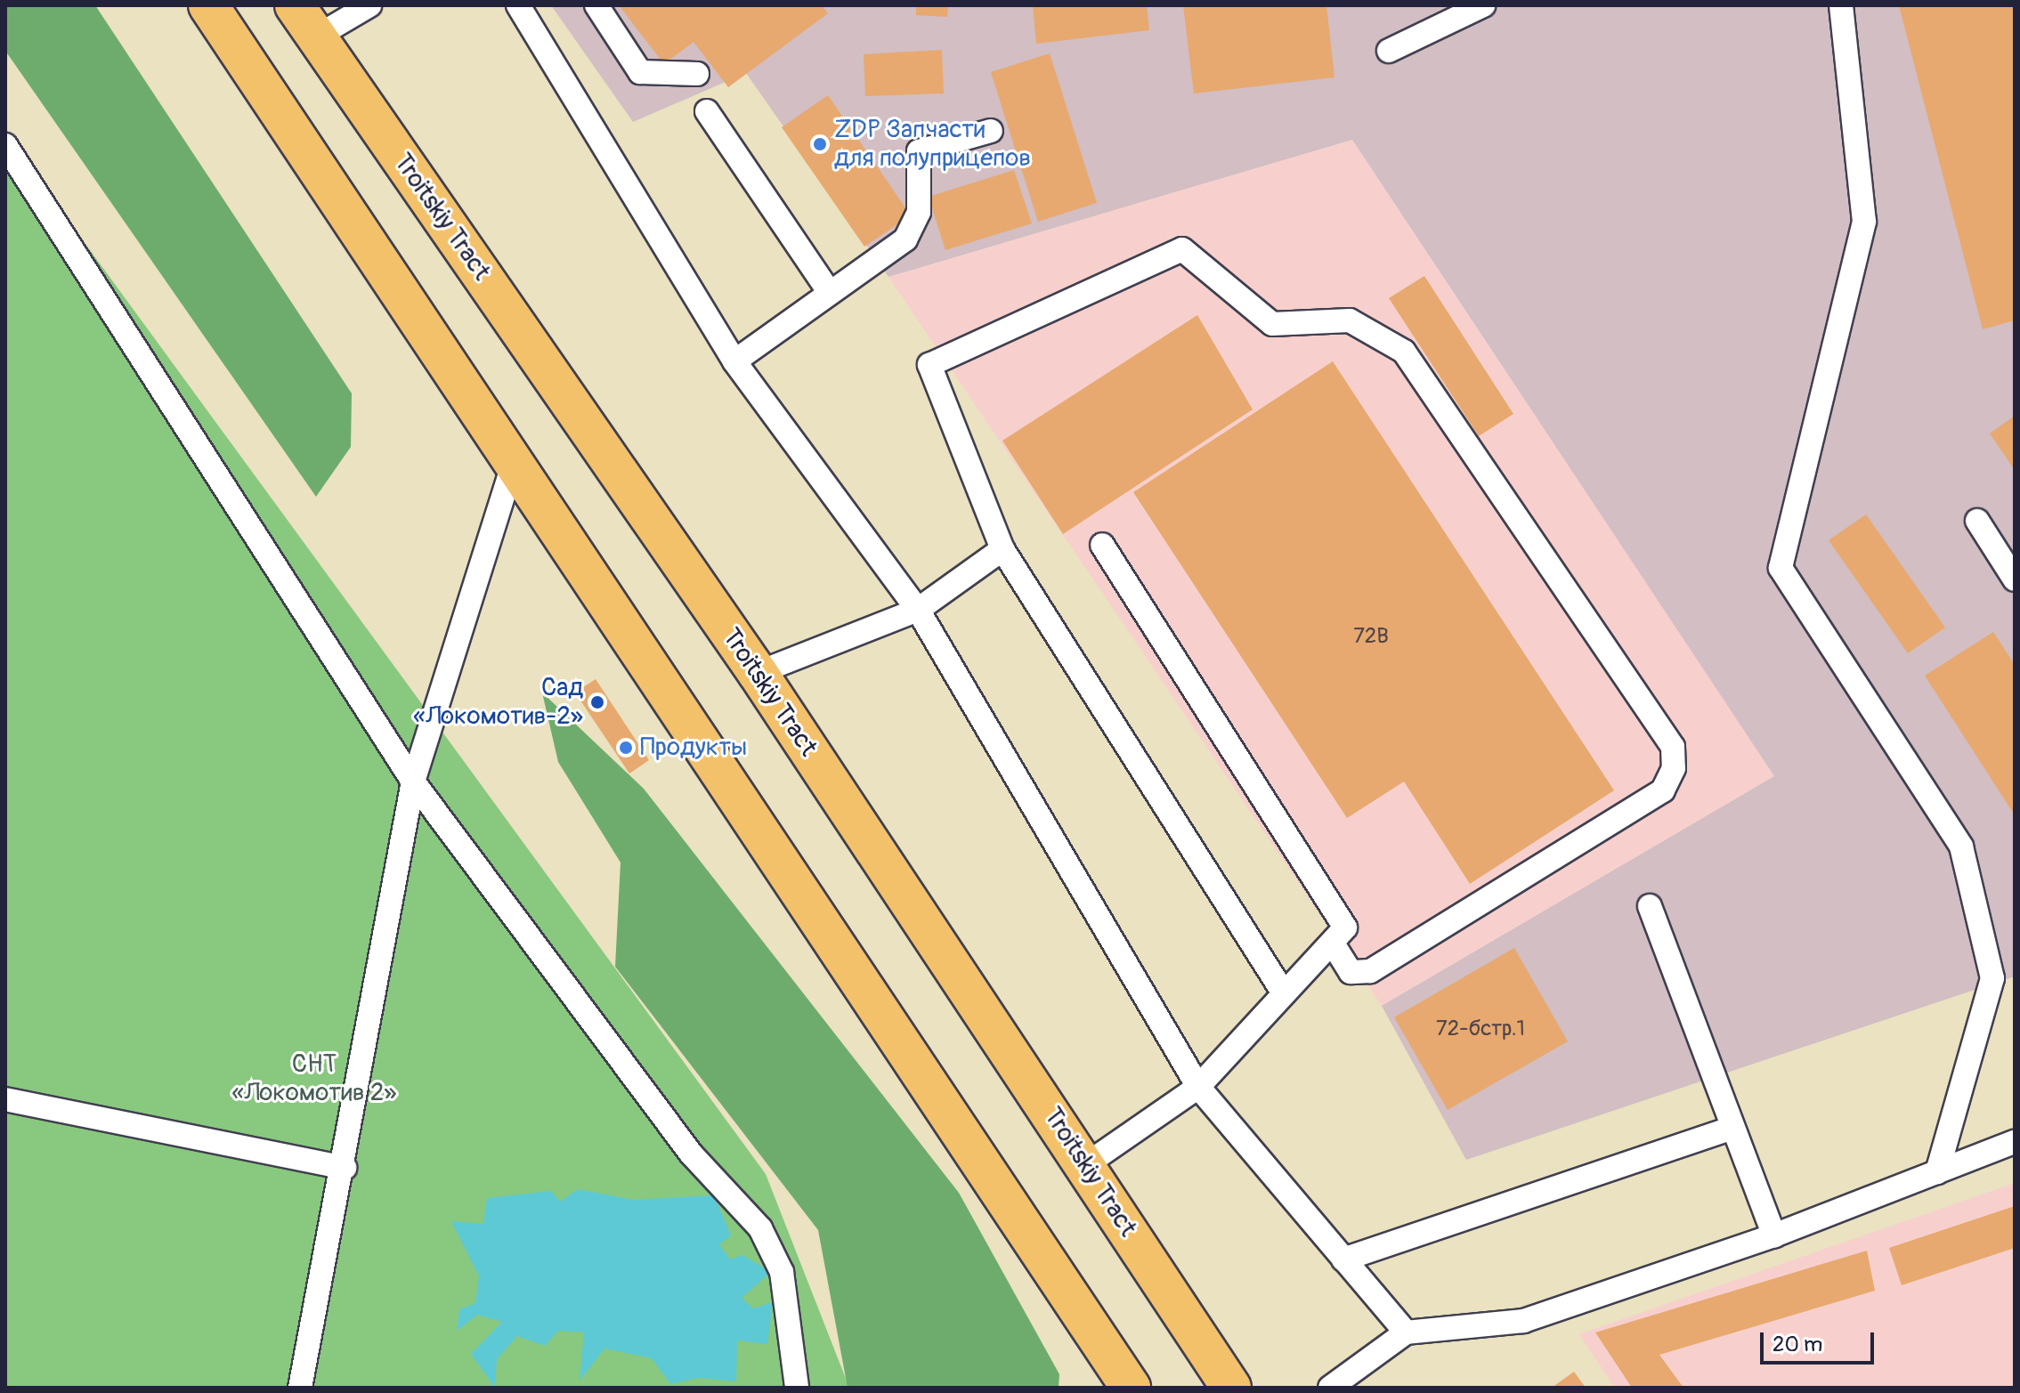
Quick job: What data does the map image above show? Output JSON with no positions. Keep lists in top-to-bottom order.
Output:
{
  "streets": {
    "main road": ["Troitskiy Tract"]
  },
  "parks": ["СНТ «Локомотив 2»"],
  "places": ["ZDP Запчасти для полуприцепов", "Сад «Локомотив-2»", "Продукты"],
  "house_numbers": ["72В", "72-бстр.1"],
  "scale_bar": "20 m"
}
